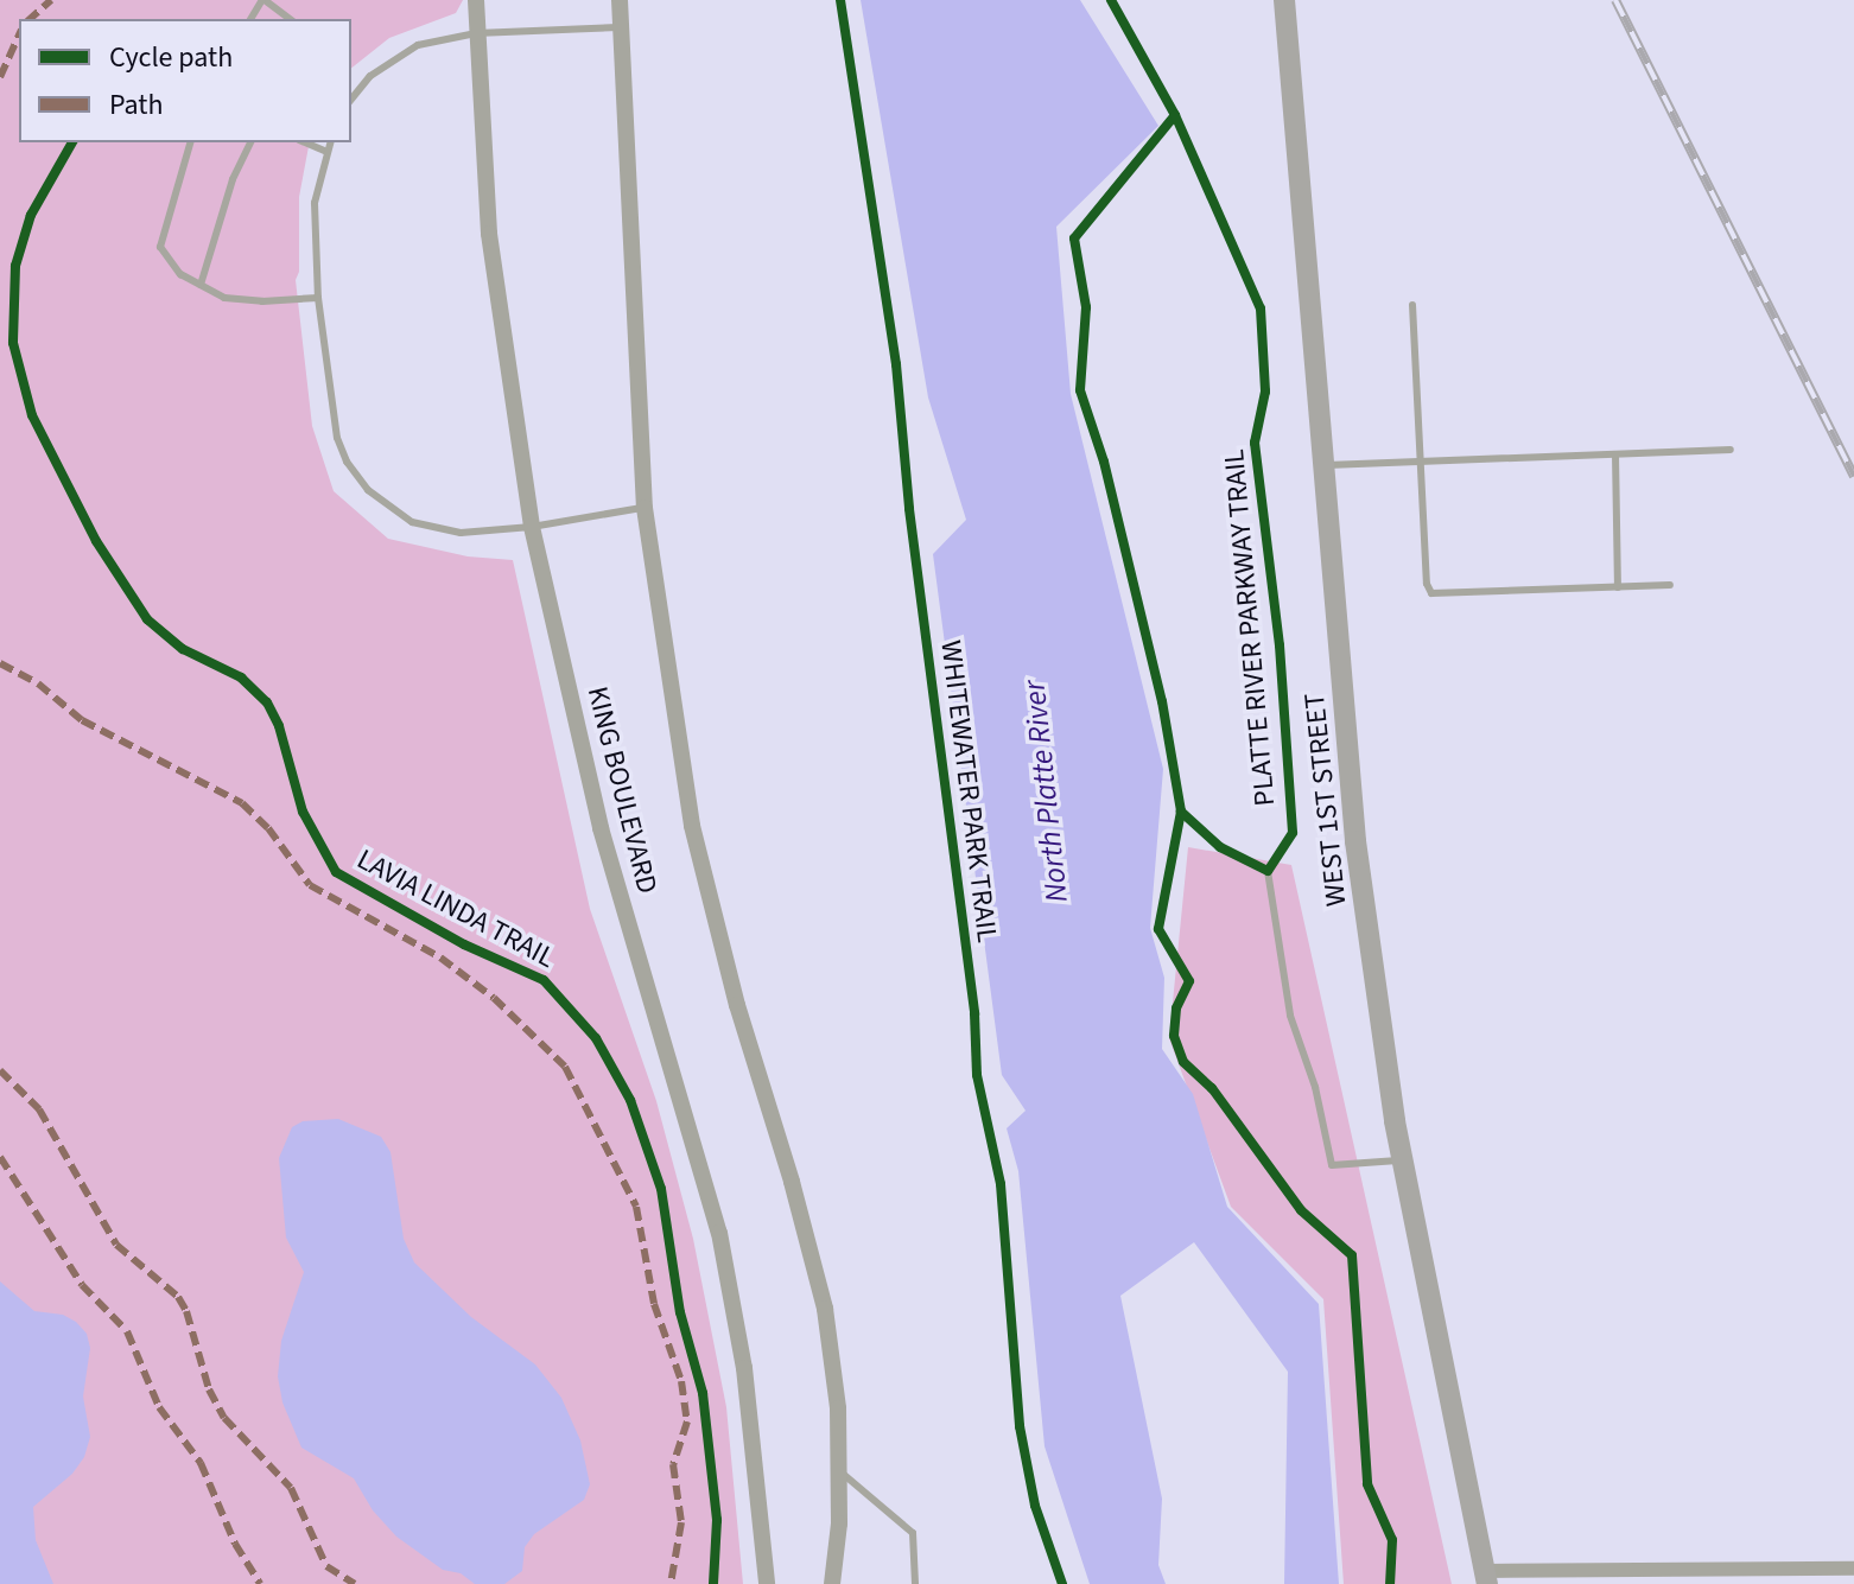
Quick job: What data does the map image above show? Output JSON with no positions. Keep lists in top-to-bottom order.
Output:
{
  "streets": {
    "main road": ["WEST 1ST STREET"],
    "street": ["KING BOULEVARD"],
    "cycle path": ["PLATTE RIVER PARKWAY TRAIL", "WHITEWATER PARK TRAIL", "LAVIA LINDA TRAIL"]
  },
  "water": ["North Platte River"],
  "legend": ["Cycle path", "Path"]
}
